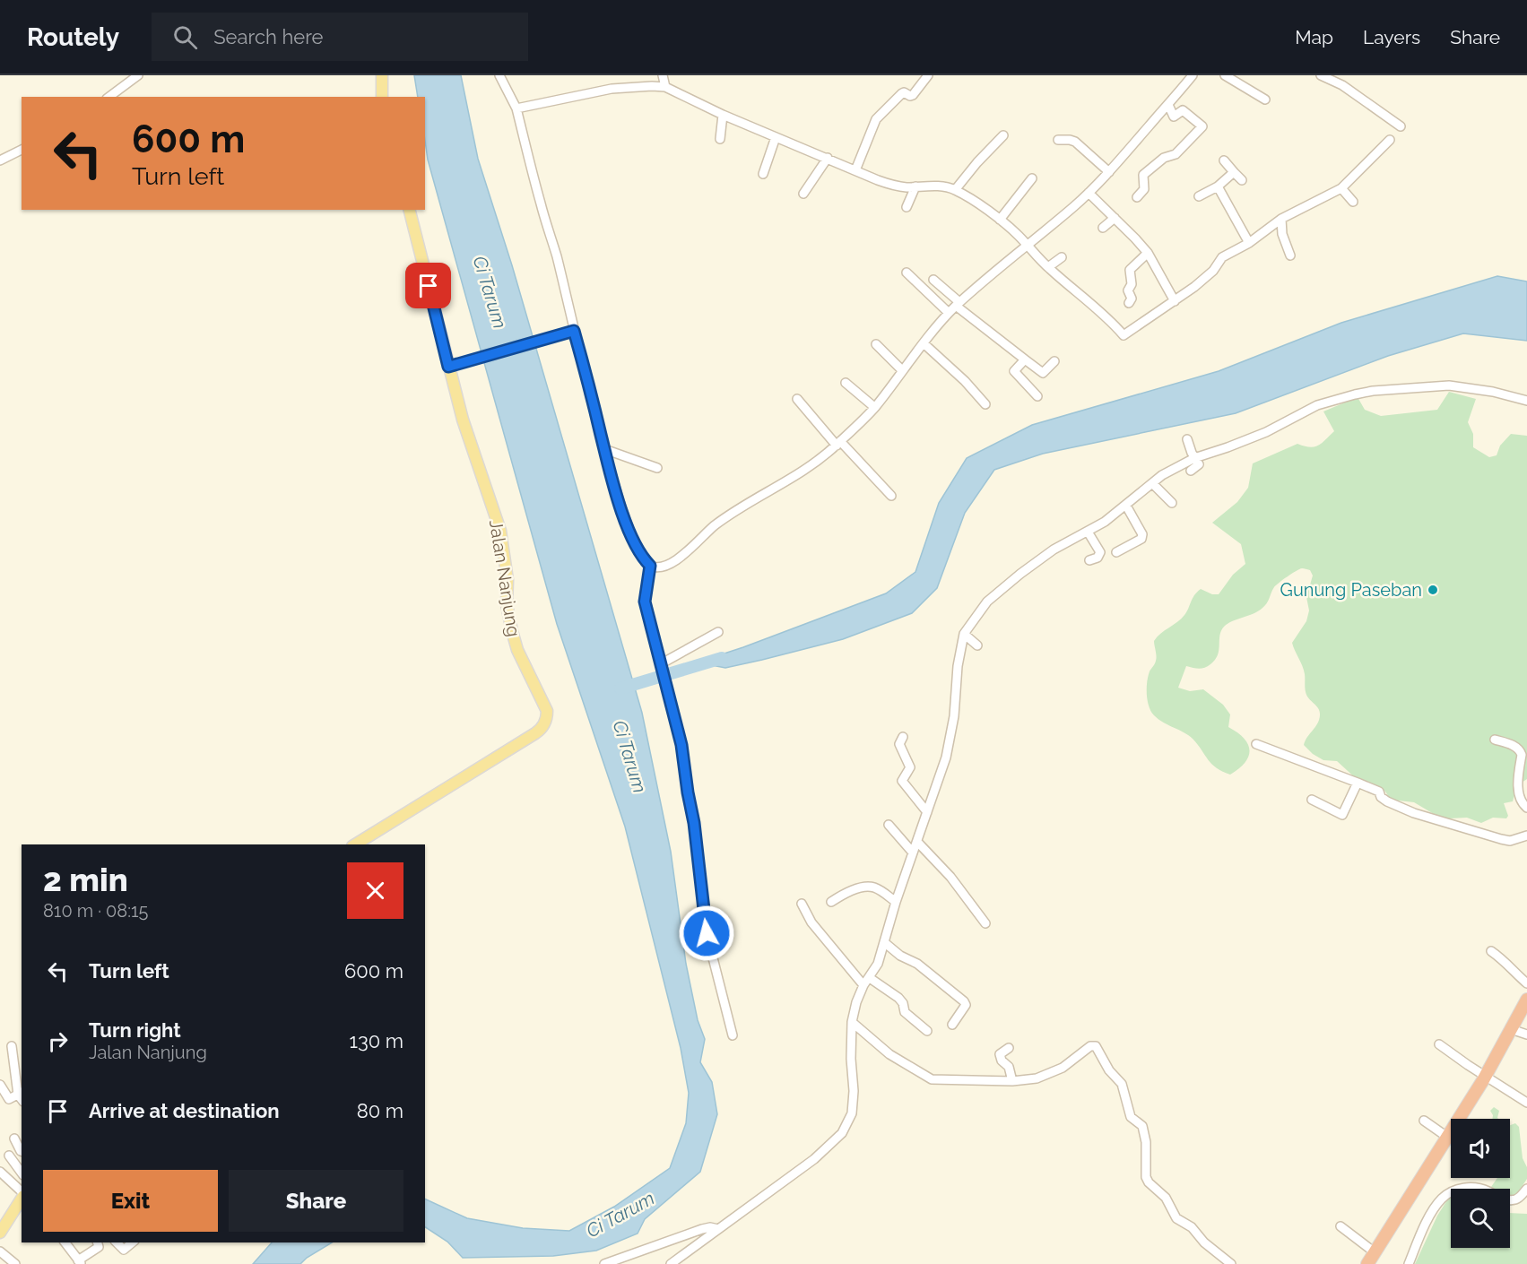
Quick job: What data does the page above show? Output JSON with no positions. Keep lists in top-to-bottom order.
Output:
{
  "streets": {
    "main road": ["Jalan Nanjung"]
  },
  "water": ["Ci Tarum"],
  "places": ["Gunung Paseban"],
  "page": {
    "header": "Routely",
    "search": "Search here",
    "nav": ["Map", "Layers", "Share"],
    "turn": ["600 m", "Turn left"],
    "heading": ["2 min", "810 m · 08:15"],
    "list": [
      {
        "name": "Turn left",
        "value": "600 m"
      },
      {
        "name": "Turn right",
        "note": "Jalan Nanjung",
        "value": "130 m"
      },
      {
        "name": "Arrive at destination",
        "value": "80 m"
      }
    ],
    "buttons": ["Exit", "Share"]
  }
}
